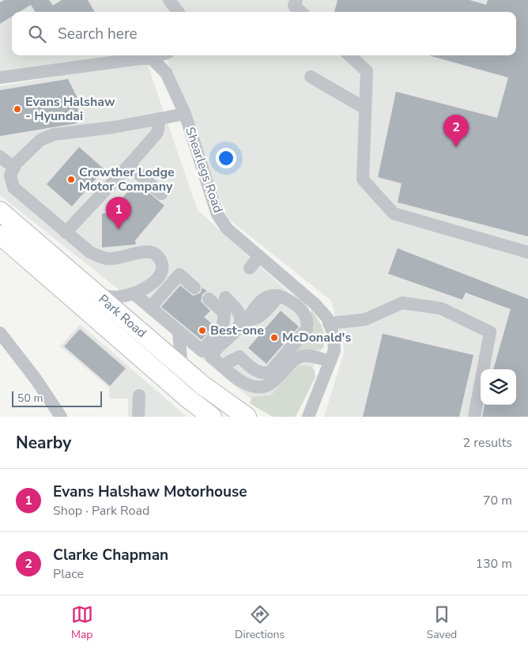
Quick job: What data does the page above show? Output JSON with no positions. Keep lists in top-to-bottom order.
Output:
{
  "streets": {
    "highway": ["Park Road"],
    "street": ["Shearlegs Road"]
  },
  "places": [
    "Evans Halshaw - Hyundai",
    "Crowther Lodge Motor Company",
    "Best-one",
    "McDonald's"
  ],
  "scale_bar": "50 m",
  "page": {
    "search": "Search here",
    "pins": ["2", "1"],
    "scale": "50 m",
    "heading": ["Nearby", "2 results"],
    "list": [
      {
        "mark": "1",
        "name": "Evans Halshaw Motorhouse",
        "note": "Shop · Park Road",
        "value": "70 m"
      },
      {
        "mark": "2",
        "name": "Clarke Chapman",
        "note": "Place",
        "value": "130 m"
      }
    ],
    "nav": ["Map", "Directions", "Saved"]
  }
}
